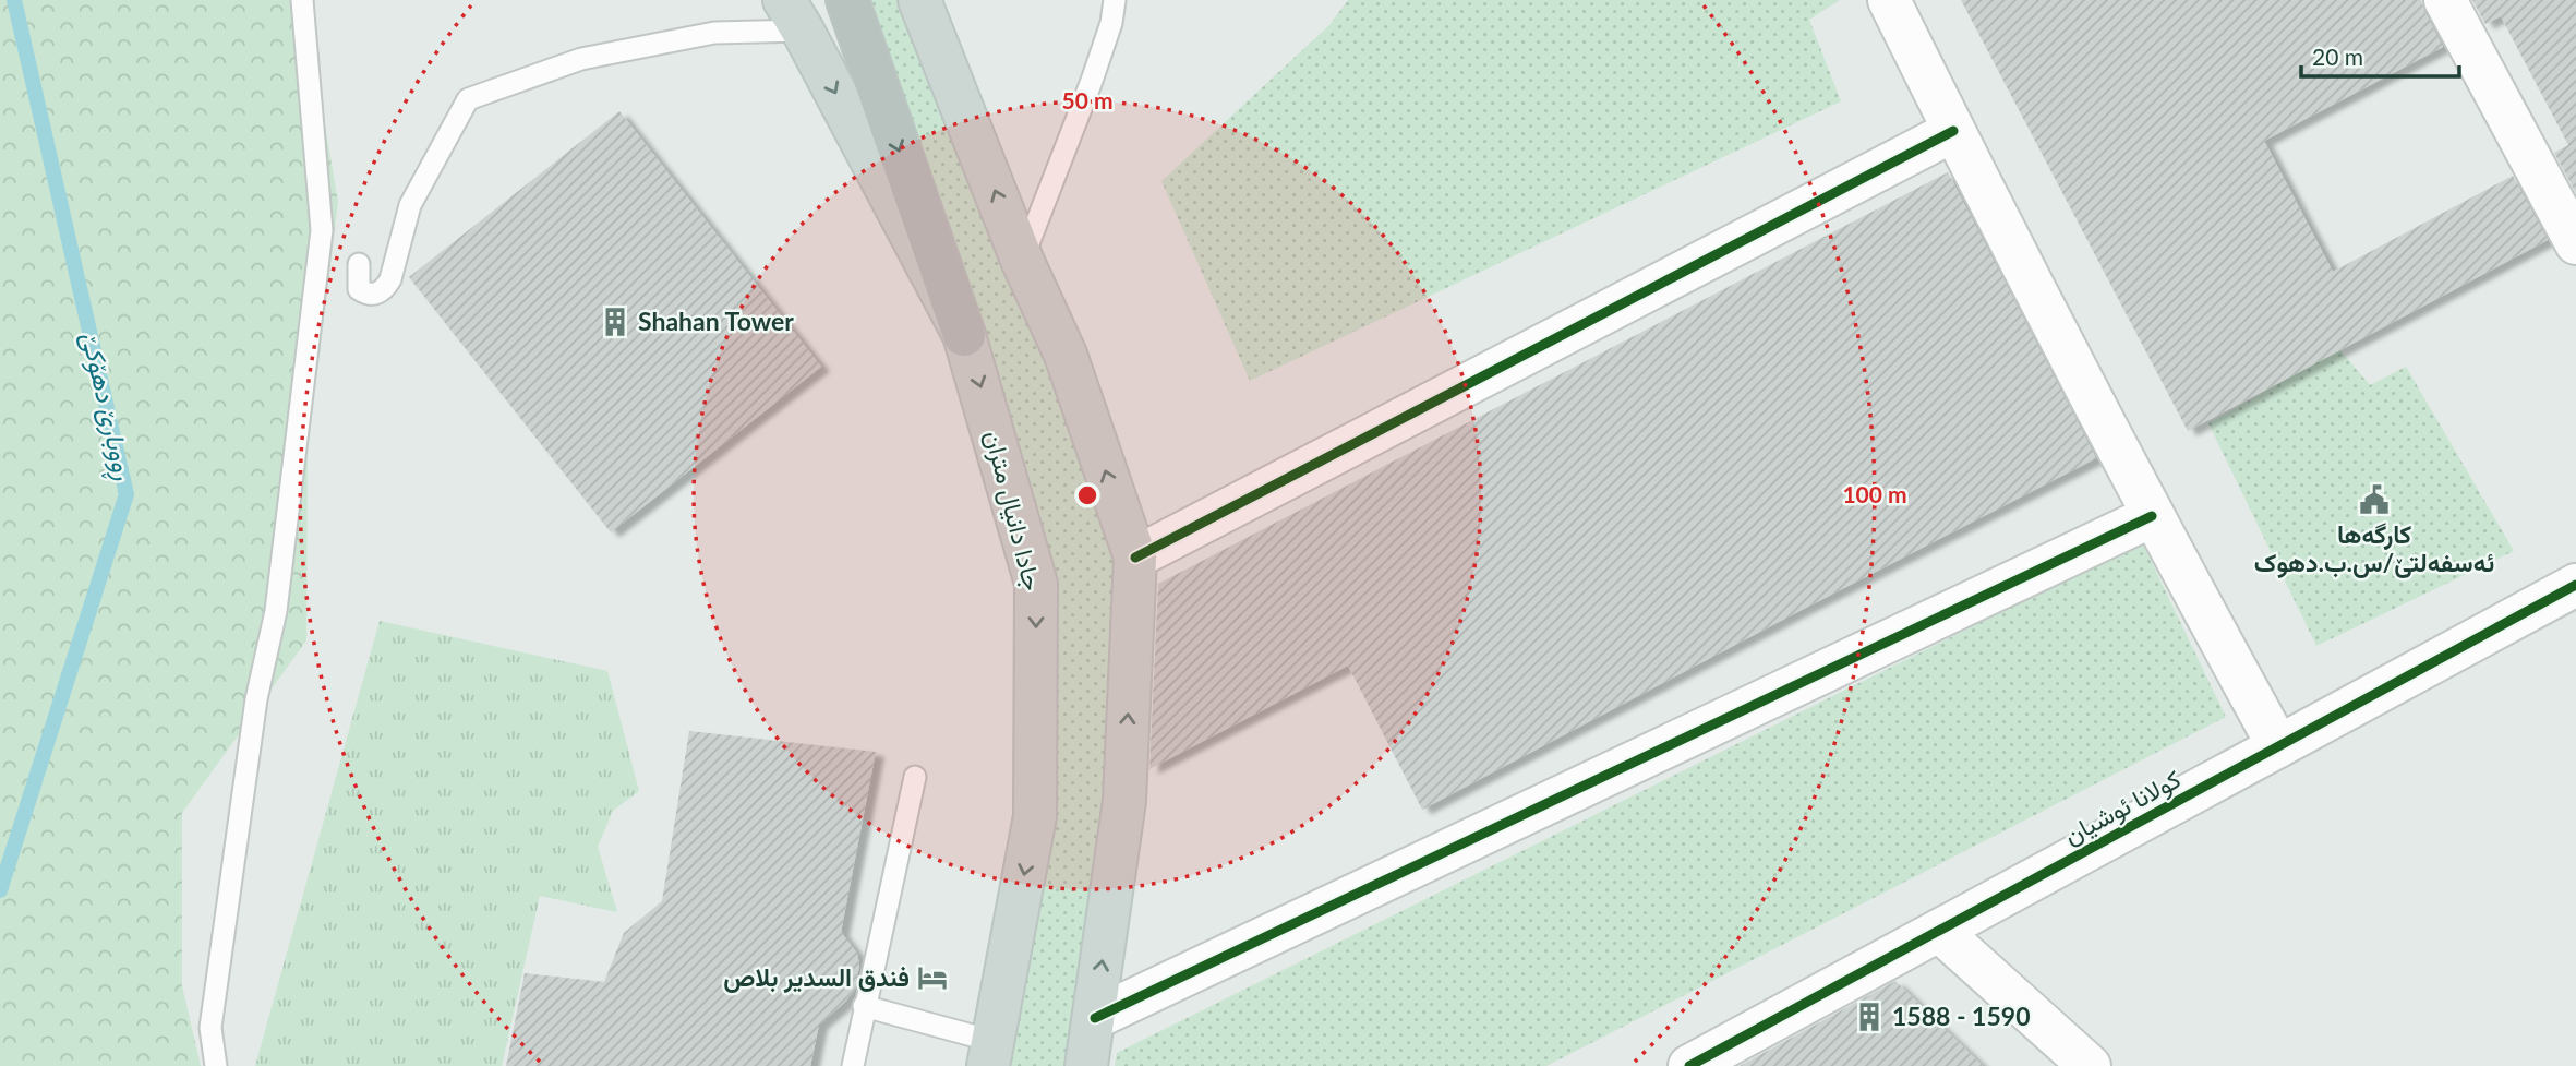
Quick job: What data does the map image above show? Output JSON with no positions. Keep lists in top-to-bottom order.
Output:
{
  "streets": {
    "main road": ["جادا دانيال متران"],
    "street": ["كولانا ئوشيان"]
  },
  "water": ["ڕووبارێ دهۆكێ"],
  "places": {
    "building": ["Shahan Tower", "1588 - 1590"],
    "public building": ["کارگەھا ئەسفەلتێ/س.ب.دھوک"],
    "hotel": ["فندق السدير بلاص"]
  },
  "scale_bar": "20 m",
  "rings": ["50 m", "100 m"]
}
